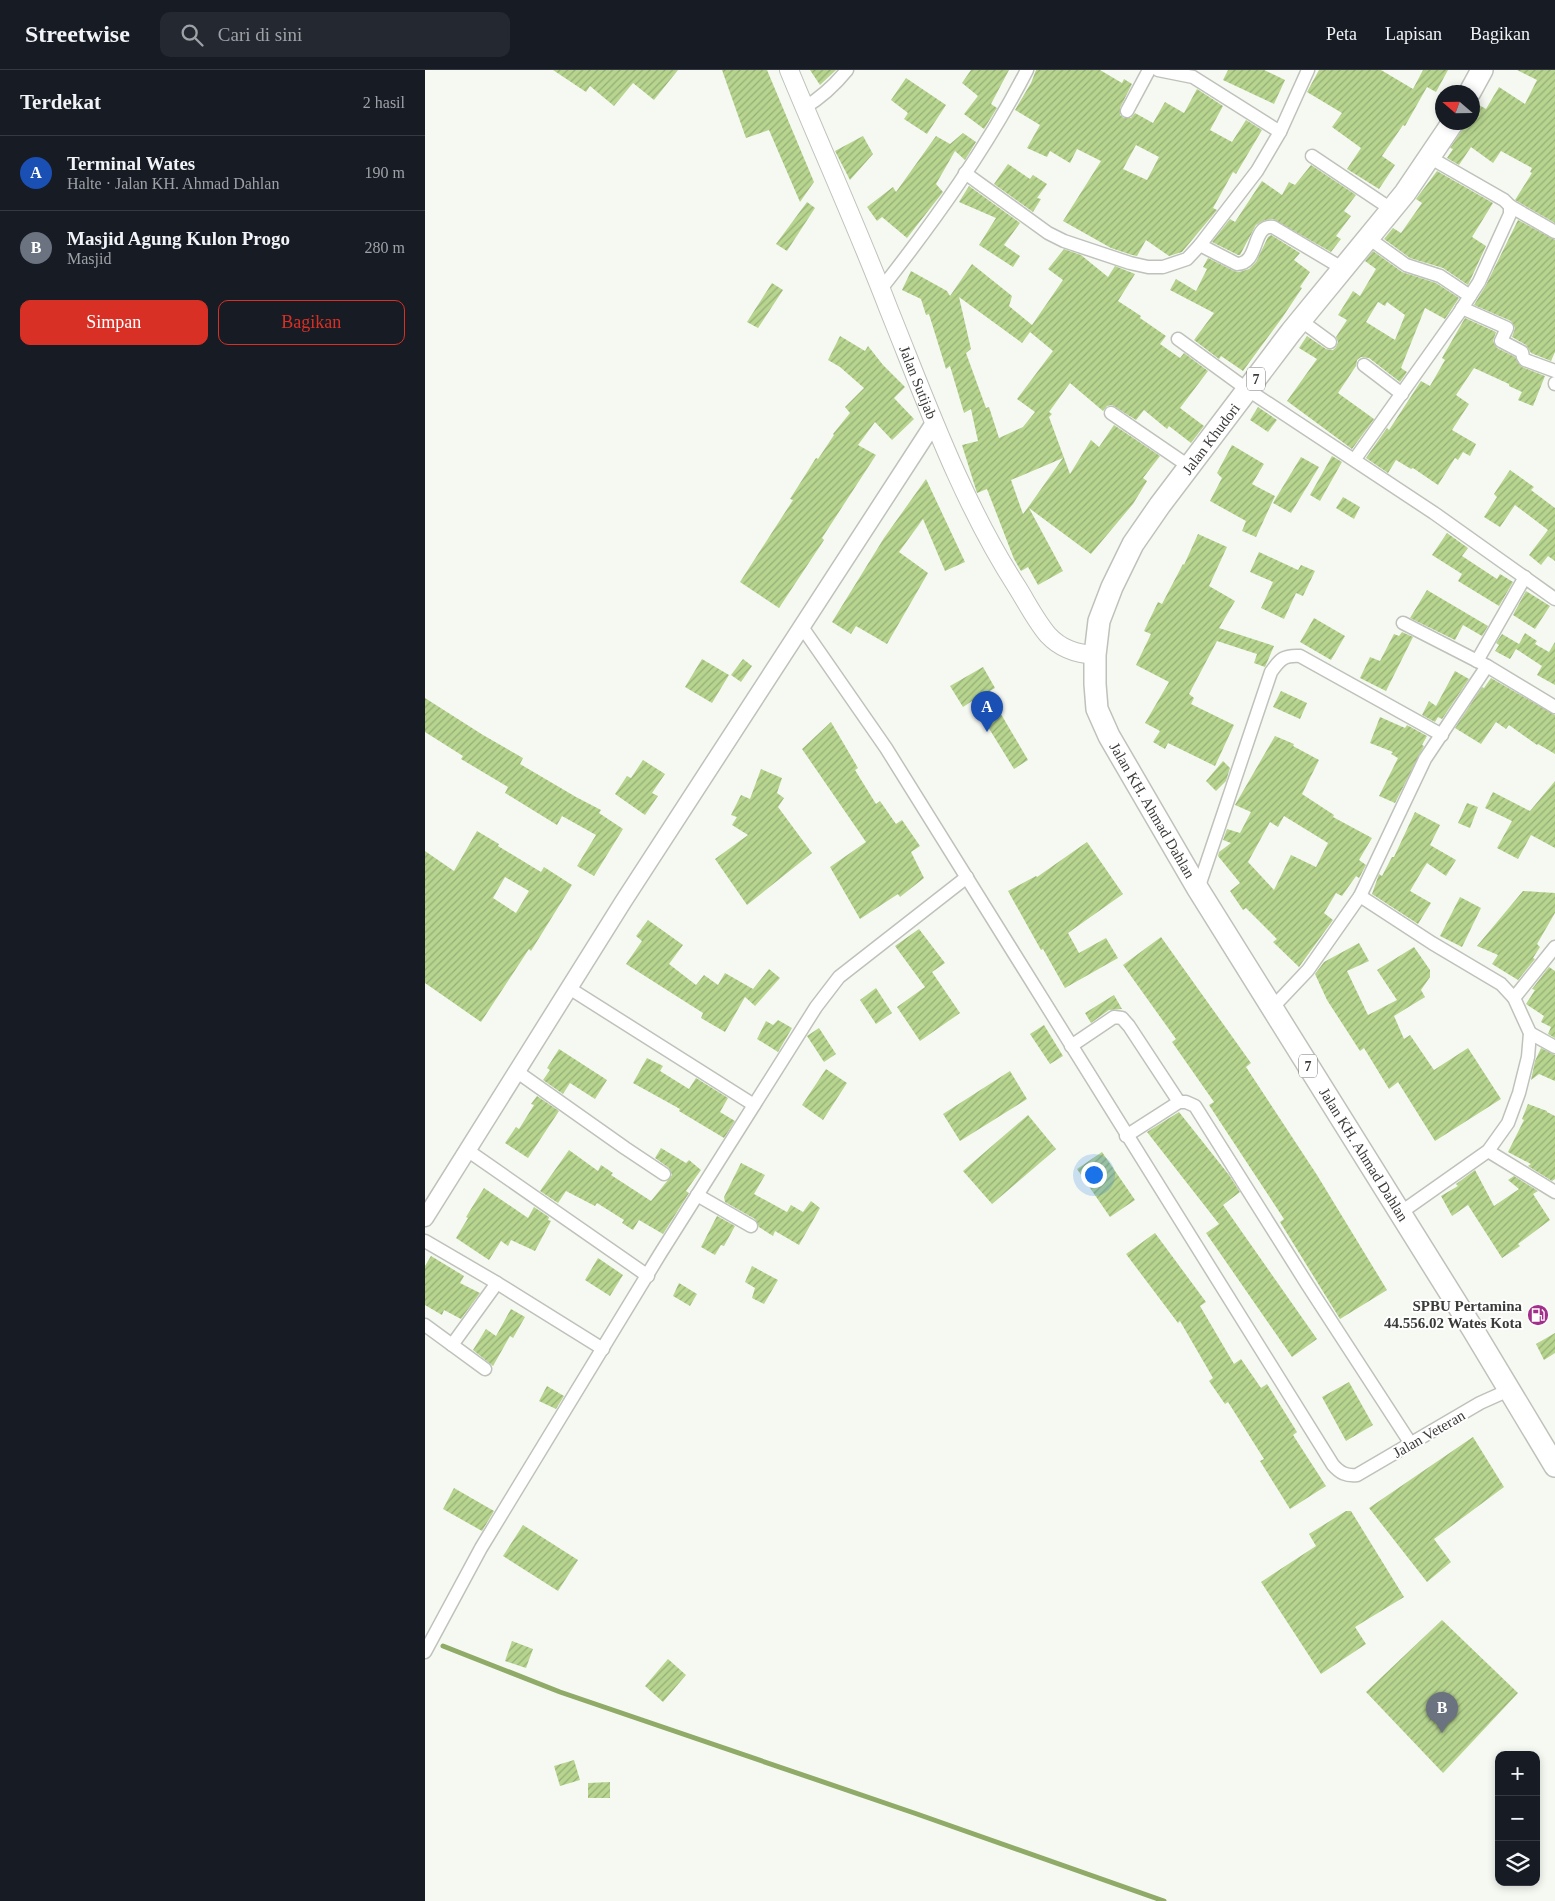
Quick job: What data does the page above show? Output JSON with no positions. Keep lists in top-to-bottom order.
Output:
{
  "streets": {
    "highway": ["7", "Jalan Khudori", "Jalan KH. Ahmad Dahlan"],
    "main road": ["Jalan Sutijab"],
    "street": ["Jalan Veteran"]
  },
  "crossings": [
    ["Jalan Sutijab", "Jalan Khudori"],
    ["Jalan Sutijab", "Jalan KH. Ahmad Dahlan"],
    ["Jalan Khudori", "Jalan KH. Ahmad Dahlan"],
    ["Jalan KH. Ahmad Dahlan", "Jalan Veteran"]
  ],
  "places": {
    "fuel station": ["SPBU Pertamina 44.556.02 Wates Kota"]
  },
  "north": "left",
  "page": {
    "header": "Streetwise",
    "search": "Cari di sini",
    "nav": ["Peta", "Lapisan", "Bagikan"],
    "heading": ["Terdekat", "2 hasil"],
    "list": [
      {
        "mark": "A",
        "name": "Terminal Wates",
        "note": "Halte · Jalan KH. Ahmad Dahlan",
        "value": "190 m"
      },
      {
        "mark": "B",
        "name": "Masjid Agung Kulon Progo",
        "note": "Masjid",
        "value": "280 m"
      }
    ],
    "buttons": ["Simpan", "Bagikan"],
    "pins": ["A", "B"],
    "map_buttons": ["+", "−"]
  }
}
